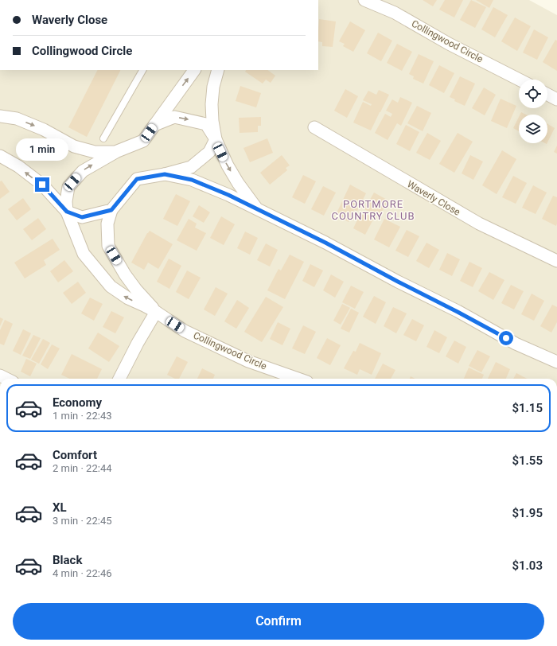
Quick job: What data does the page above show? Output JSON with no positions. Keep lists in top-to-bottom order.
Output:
{
  "streets": {
    "street": ["Collingwood Circle", "Waverly Close"]
  },
  "districts": ["PORTMORE COUNTRY CLUB"],
  "page": {
    "banner": ["Waverly Close", "Collingwood Circle"],
    "bubble": "1 min",
    "list": [
      {
        "name": "Economy",
        "note": "1 min · 22:43",
        "value": "$1.15"
      },
      {
        "name": "Comfort",
        "note": "2 min · 22:44",
        "value": "$1.55"
      },
      {
        "name": "XL",
        "note": "3 min · 22:45",
        "value": "$1.95"
      },
      {
        "name": "Black",
        "note": "4 min · 22:46",
        "value": "$1.03"
      }
    ],
    "buttons": "Confirm"
  }
}
